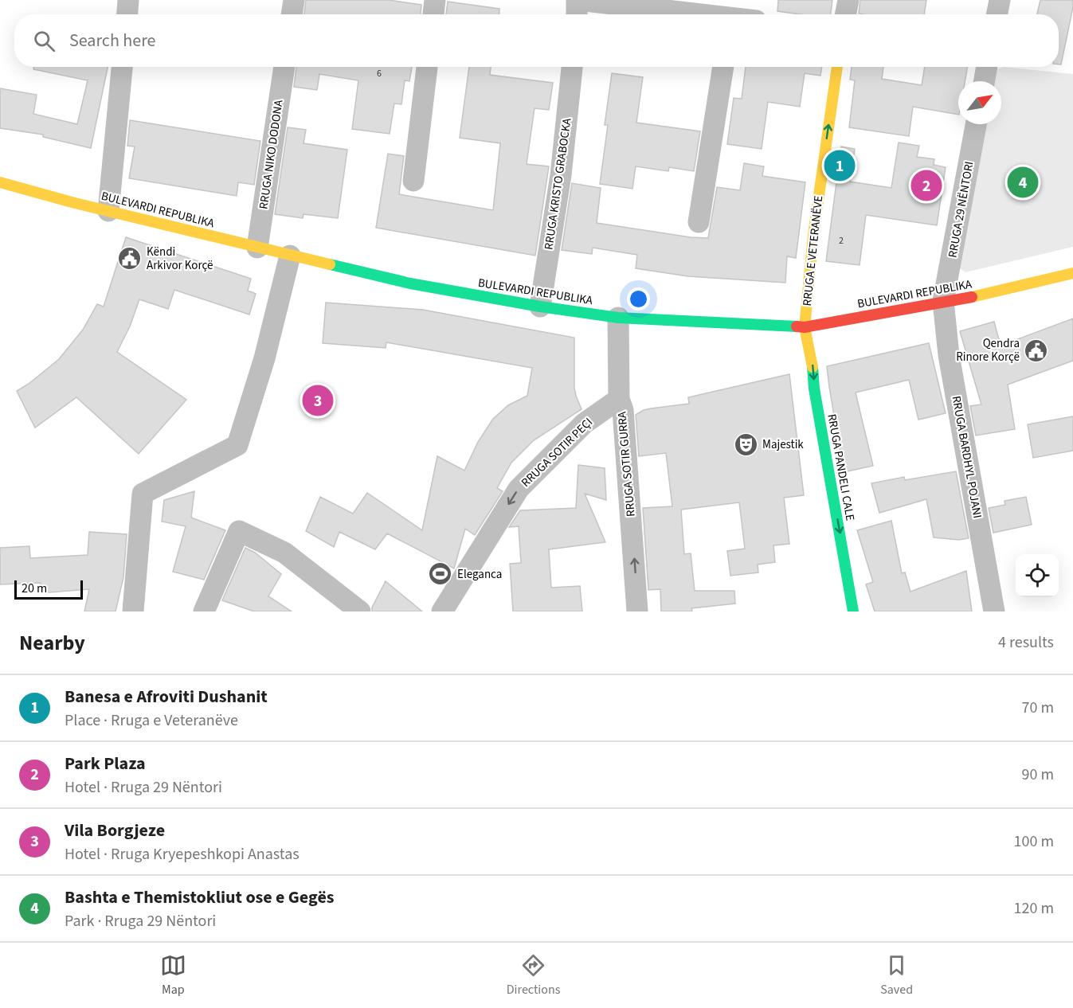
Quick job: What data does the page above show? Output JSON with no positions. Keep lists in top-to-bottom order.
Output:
{
  "streets": {
    "street": [
      "RRUGA NIKO DODONA",
      "RRUGA KRISTO GRABOCKA",
      "BULEVARDI REPUBLIKA",
      "RRUGA 29 NËNTORI",
      "RRUGA E VETERANËVE",
      "RRUGA SOTIR PEÇI",
      "RRUGA BARDHYL POJANI",
      "RRUGA SOTIR GURRA",
      "RRUGA PANDELI CALE"
    ]
  },
  "crossings": [
    ["RRUGA NIKO DODONA", "BULEVARDI REPUBLIKA"],
    ["RRUGA KRISTO GRABOCKA", "BULEVARDI REPUBLIKA"],
    ["BULEVARDI REPUBLIKA", "RRUGA 29 NËNTORI"],
    ["BULEVARDI REPUBLIKA", "RRUGA E VETERANËVE"],
    ["BULEVARDI REPUBLIKA", "RRUGA BARDHYL POJANI"],
    ["BULEVARDI REPUBLIKA", "RRUGA SOTIR GURRA"],
    ["BULEVARDI REPUBLIKA", "RRUGA PANDELI CALE"],
    ["RRUGA 29 NËNTORI", "RRUGA BARDHYL POJANI"],
    ["RRUGA E VETERANËVE", "RRUGA PANDELI CALE"],
    ["RRUGA SOTIR PEÇI", "RRUGA SOTIR GURRA"]
  ],
  "one_way": [
    "RRUGA E VETERANËVE",
    "RRUGA SOTIR PEÇI",
    "RRUGA SOTIR GURRA",
    "RRUGA PANDELI CALE"
  ],
  "places": {
    "public building": ["Këndi Arkivor Korçë", "Qendra Rinore Korçë"],
    "theatre": ["Majestik"],
    "sports": ["Eleganca"]
  },
  "house_numbers": ["6", "2"],
  "scale_bar": "20 m",
  "north": "top right",
  "page": {
    "search": "Search here",
    "pins": [
      "1",
      "4",
      "2",
      "3"
    ],
    "scale": "20 m",
    "heading": ["Nearby", "4 results"],
    "list": [
      {
        "mark": "1",
        "name": "Banesa e Afroviti Dushanit",
        "note": "Place · Rruga e Veteranëve",
        "value": "70 m"
      },
      {
        "mark": "2",
        "name": "Park Plaza",
        "note": "Hotel · Rruga 29 Nëntori",
        "value": "90 m"
      },
      {
        "mark": "3",
        "name": "Vila Borgjeze",
        "note": "Hotel · Rruga Kryepeshkopi Anastas",
        "value": "100 m"
      },
      {
        "mark": "4",
        "name": "Bashta e Themistokliut ose e Gegës",
        "note": "Park · Rruga 29 Nëntori",
        "value": "120 m"
      }
    ],
    "nav": ["Map", "Directions", "Saved"]
  }
}
